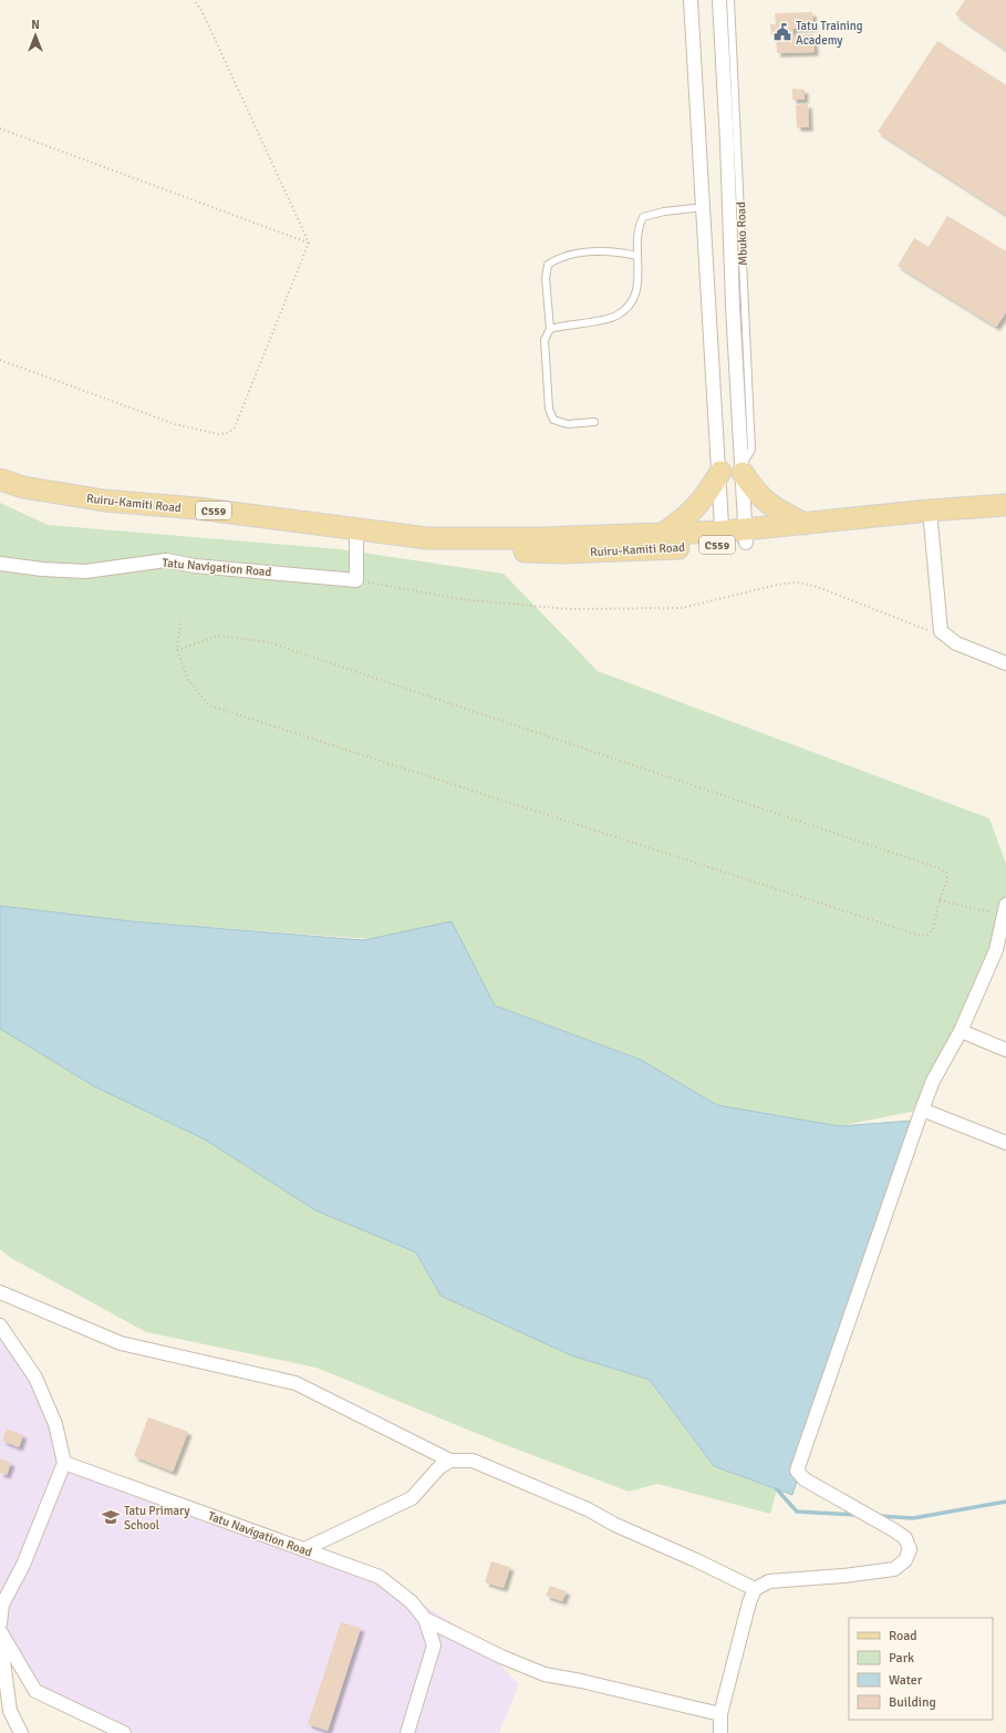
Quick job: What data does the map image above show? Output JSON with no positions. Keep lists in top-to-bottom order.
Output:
{
  "streets": {
    "main road": ["Ruiru-Kamiti Road", "C559"],
    "street": ["Tatu Navigation Road"],
    "lane": ["Mbuko Road"]
  },
  "places": {
    "public building": ["Tatu Training Academy"],
    "school or university": ["Tatu Primary School"]
  },
  "legend": [
    "Road",
    "Park",
    "Water",
    "Building"
  ],
  "north": "top"
}
